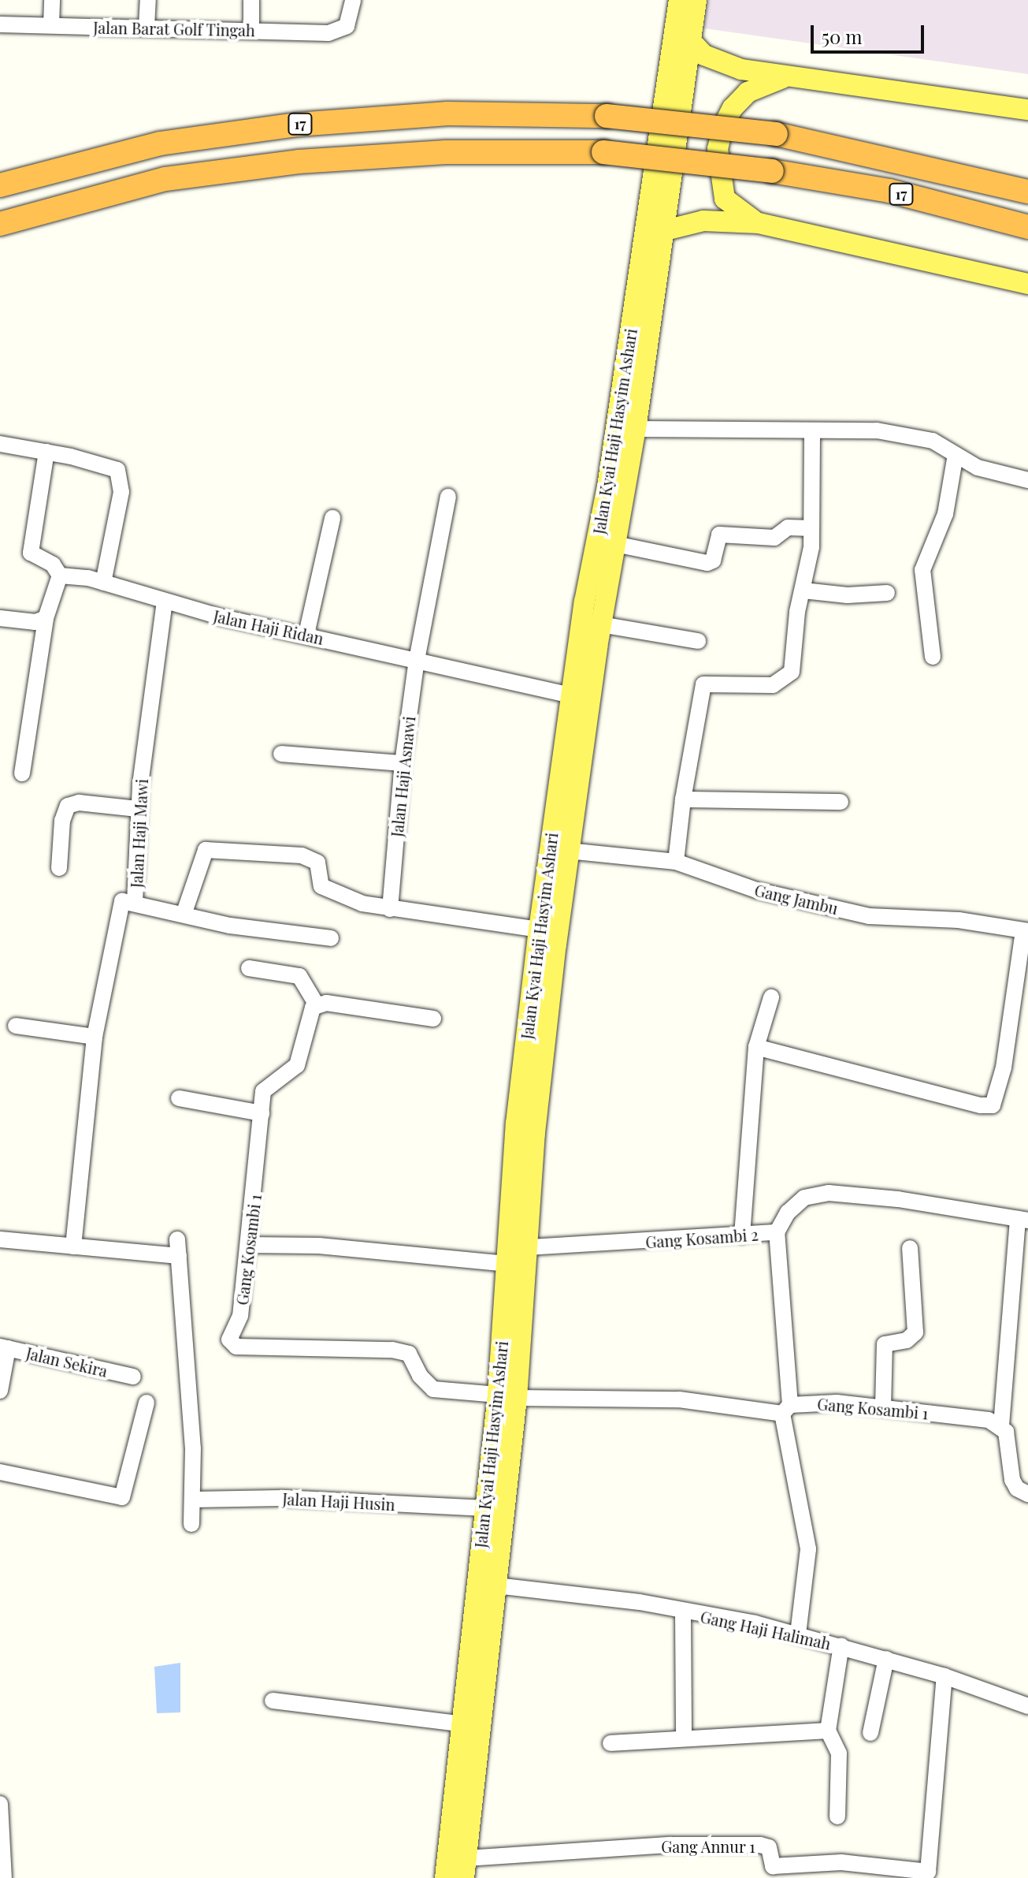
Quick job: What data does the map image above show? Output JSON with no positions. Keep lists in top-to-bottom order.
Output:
{
  "streets": {
    "highway": ["17"],
    "main road": ["Jalan Kyai Haji Hasyim Ashari"],
    "street": [
      "Jalan Barat Golf Tingah",
      "Jalan Haji Ridan",
      "Jalan Haji Asnawi",
      "Jalan Haji Mawi",
      "Gang Jambu",
      "Gang Kosambi 2",
      "Gang Kosambi 1",
      "Jalan Sekira",
      "Jalan Haji Husin",
      "Gang Haji Halimah",
      "Gang Annur 1"
    ]
  },
  "crossings": [
    ["Jalan Kyai Haji Hasyim Ashari", "Jalan Haji Ridan"],
    ["Jalan Kyai Haji Hasyim Ashari", "Gang Jambu"],
    ["Jalan Kyai Haji Hasyim Ashari", "Gang Kosambi 2"],
    ["Jalan Kyai Haji Hasyim Ashari", "Gang Kosambi 1"],
    ["Jalan Kyai Haji Hasyim Ashari", "Jalan Haji Husin"],
    ["Jalan Kyai Haji Hasyim Ashari", "Gang Haji Halimah"],
    ["Jalan Kyai Haji Hasyim Ashari", "Gang Annur 1"],
    ["Jalan Haji Ridan", "Jalan Haji Asnawi"],
    ["Jalan Haji Ridan", "Jalan Haji Mawi"],
    ["Gang Kosambi 2", "Gang Kosambi 1"],
    ["Gang Haji Halimah", "Gang Annur 1"]
  ],
  "scale_bar": "50 m"
}
